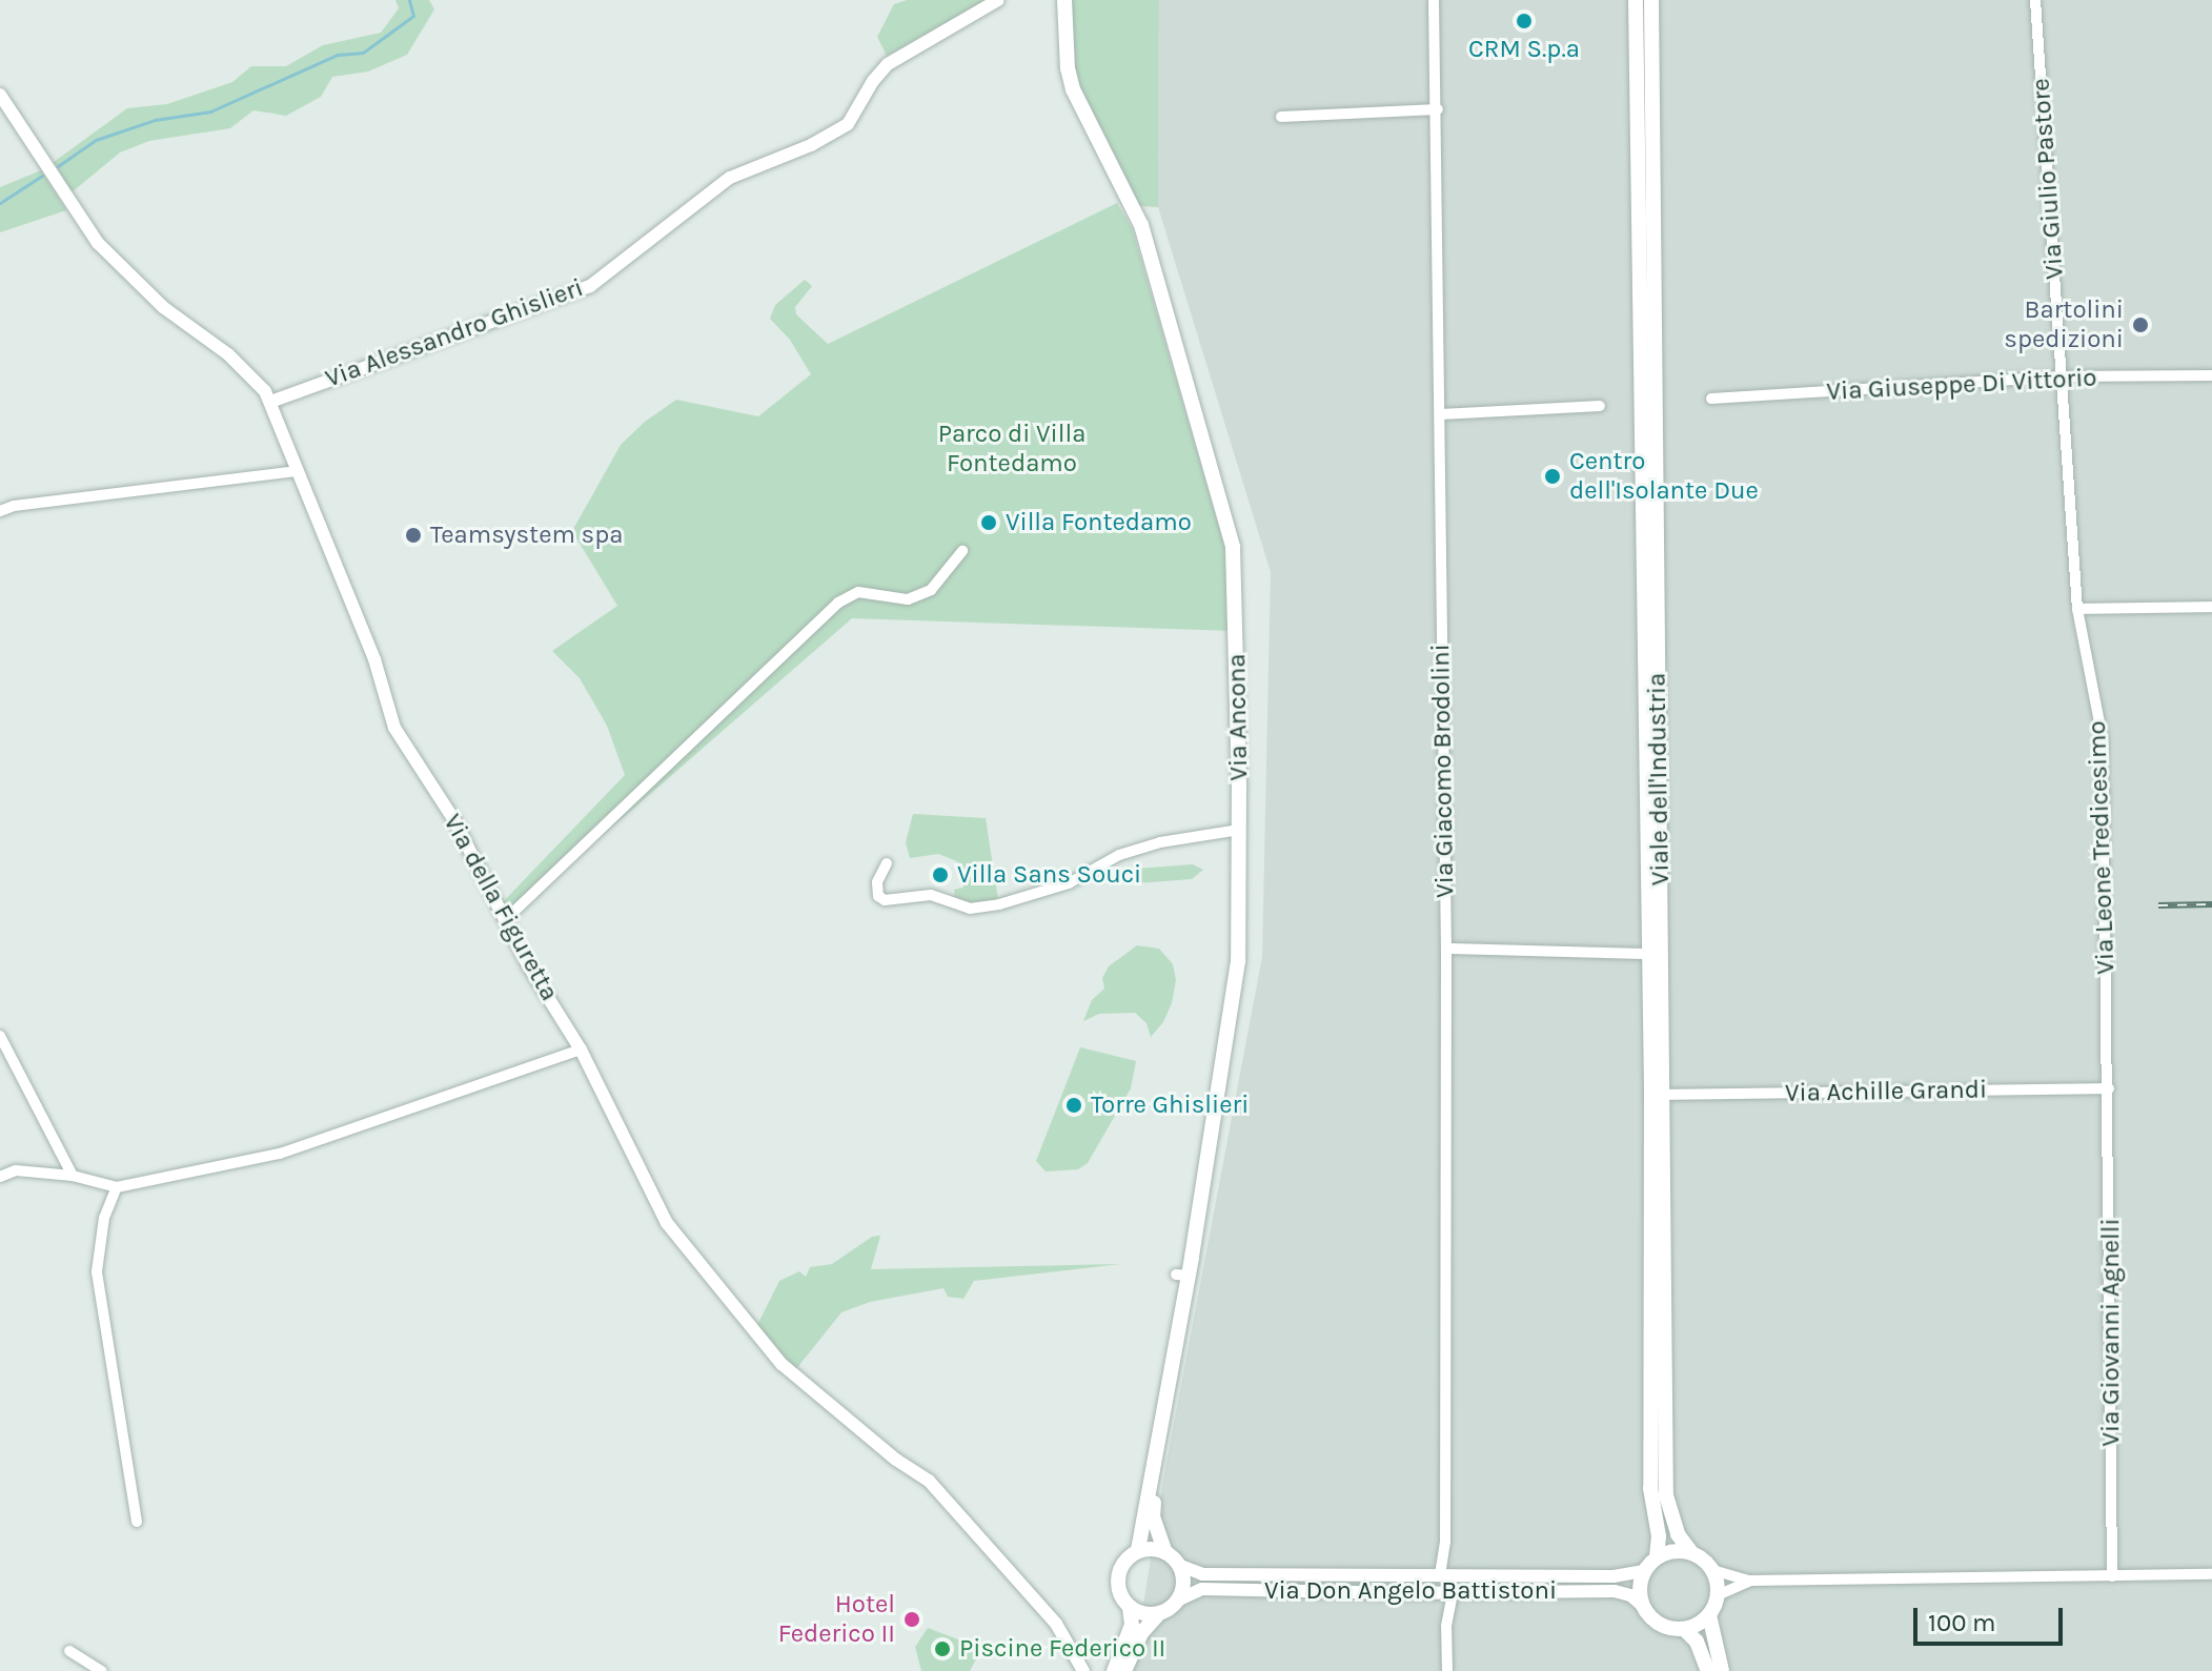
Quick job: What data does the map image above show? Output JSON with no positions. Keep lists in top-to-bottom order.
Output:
{
  "streets": {
    "main road": ["Via Ancona", "Viale dell'Industria", "Via Don Angelo Battistoni"],
    "street": [
      "Via Giulio Pastore",
      "Via Alessandro Ghislieri",
      "Via Giuseppe Di Vittorio",
      "Via Giacomo Brodolini",
      "Via Leone Tredicesimo",
      "Via della Figuretta",
      "Via Achille Grandi",
      "Via Giovanni Agnelli"
    ]
  },
  "crossings": [
    ["Via Giulio Pastore", "Via Giuseppe Di Vittorio"],
    ["Via Giulio Pastore", "Via Leone Tredicesimo"],
    ["Via Alessandro Ghislieri", "Via della Figuretta"],
    ["Via Ancona", "Via Don Angelo Battistoni"],
    ["Via Giacomo Brodolini", "Via Don Angelo Battistoni"],
    ["Viale dell'Industria", "Via Achille Grandi"],
    ["Viale dell'Industria", "Via Don Angelo Battistoni"],
    ["Via Leone Tredicesimo", "Via Achille Grandi"],
    ["Via Leone Tredicesimo", "Via Giovanni Agnelli"],
    ["Via Achille Grandi", "Via Giovanni Agnelli"]
  ],
  "parks": ["Parco di Villa Fontedamo"],
  "places": [
    "CRM S.p.a",
    "Bartolini spedizioni",
    "Centro dell'Isolante Due",
    "Villa Fontedamo",
    "Teamsystem spa",
    "Villa Sans Souci",
    "Torre Ghislieri",
    "Hotel Federico II",
    "Piscine Federico II"
  ],
  "scale_bar": "100 m"
}
